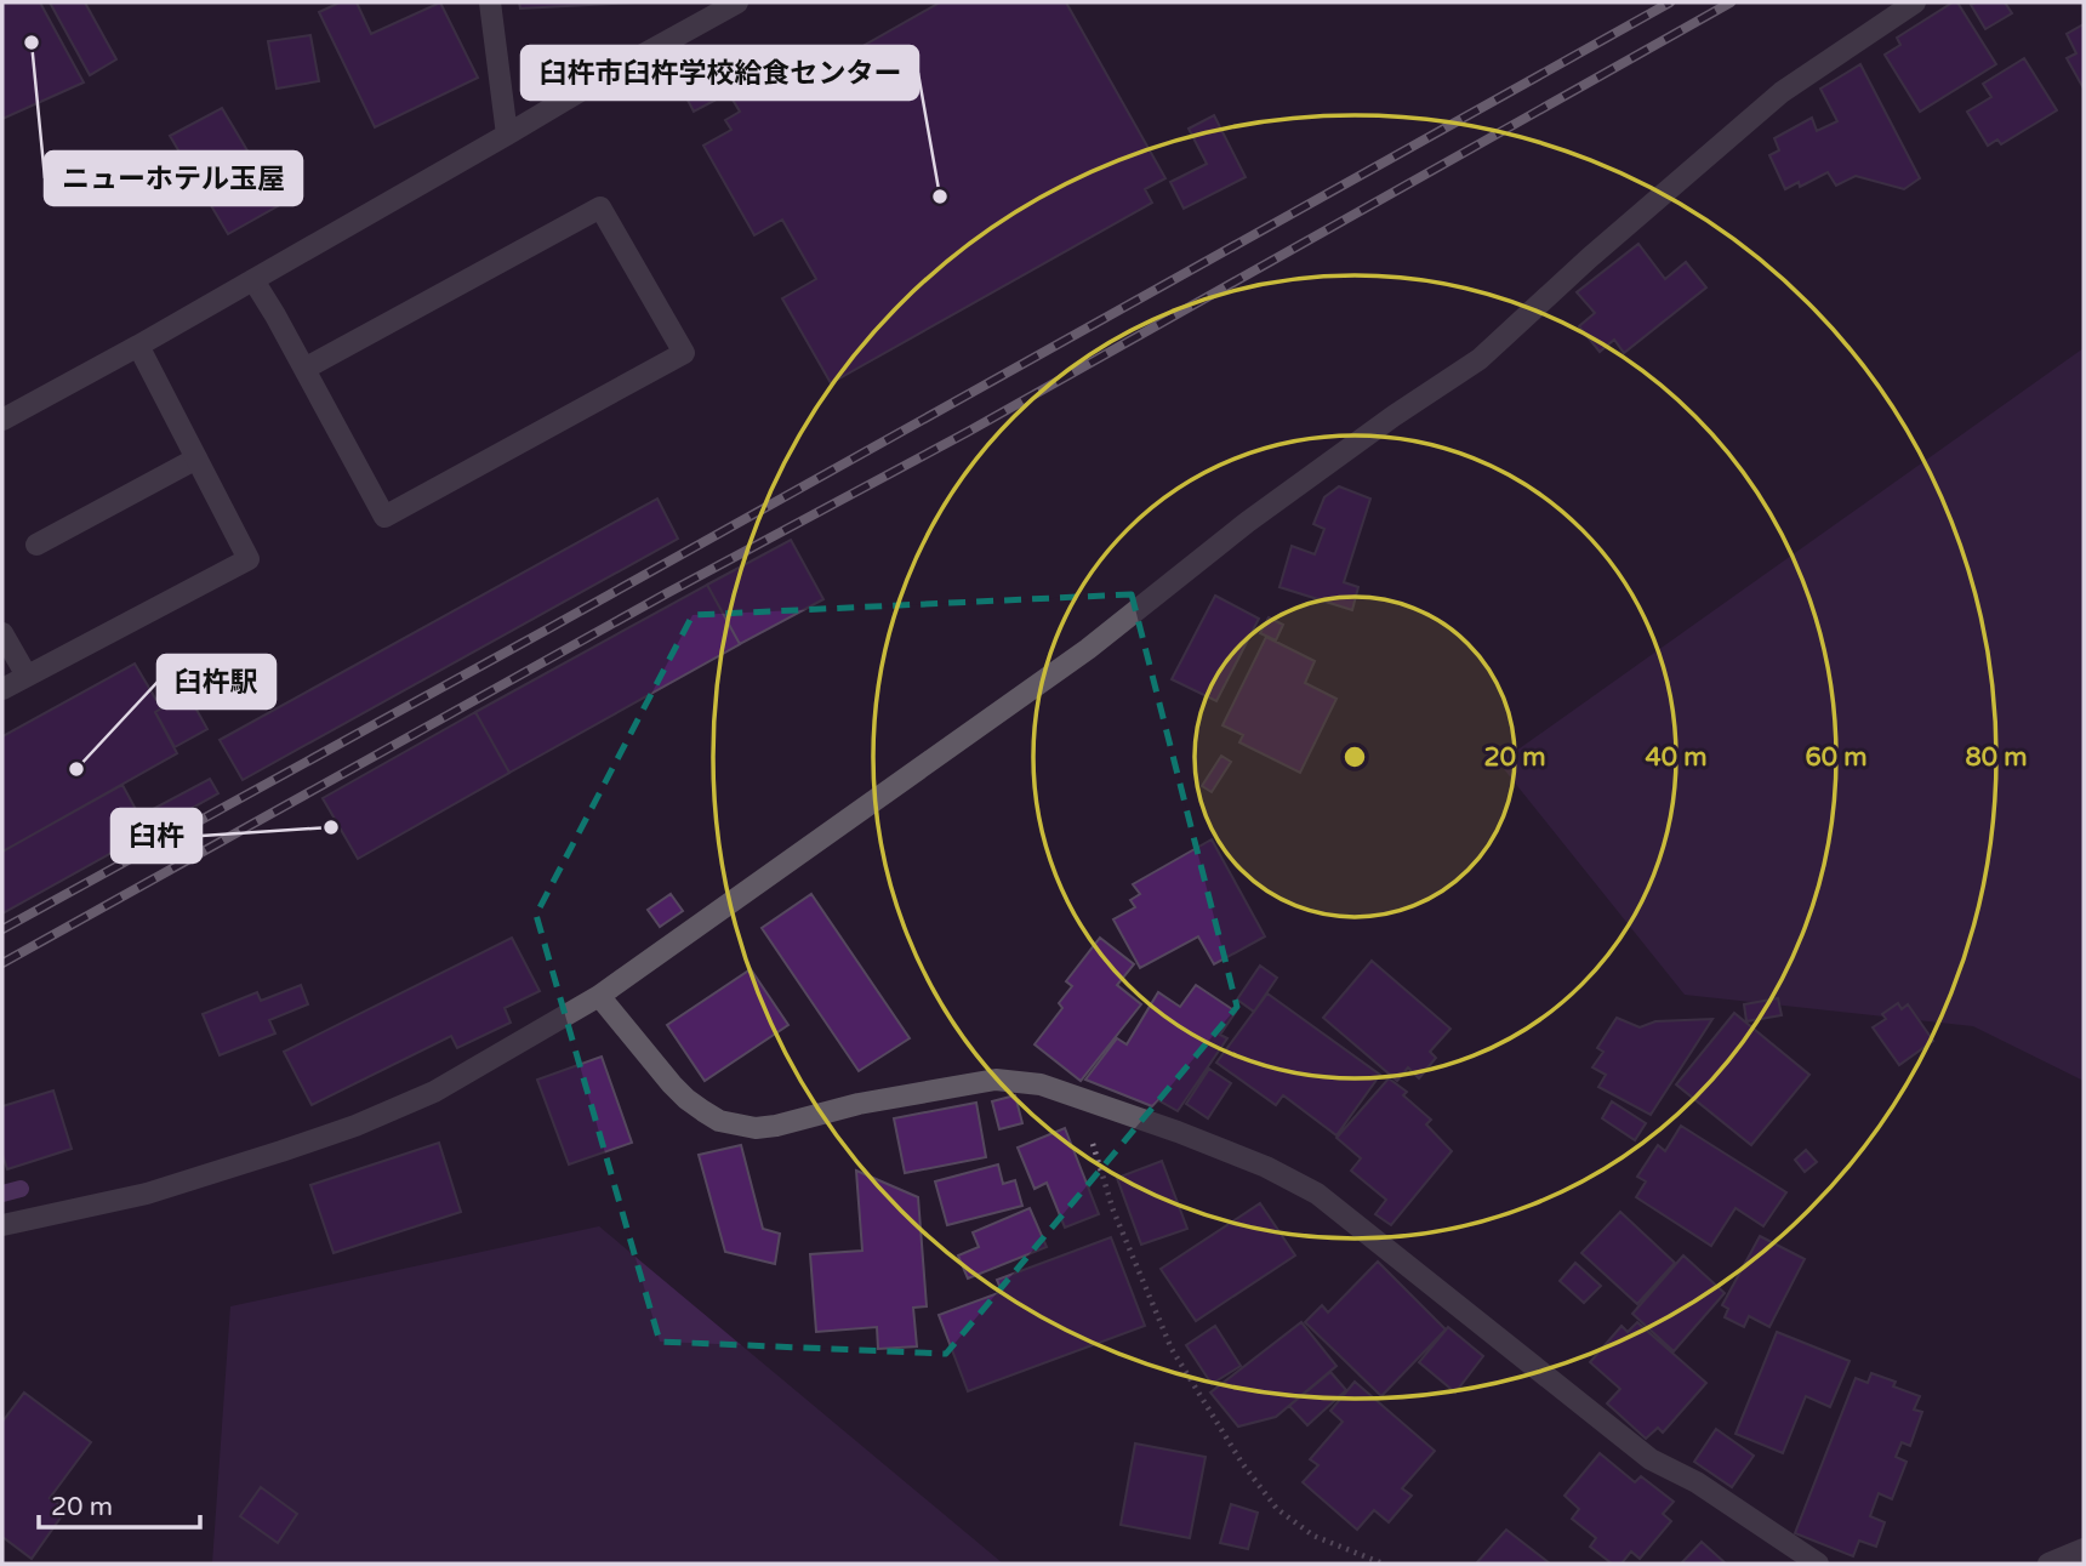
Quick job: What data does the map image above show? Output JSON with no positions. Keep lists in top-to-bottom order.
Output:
{
  "places": [
    "ニューホテル玉屋",
    "臼杵市臼杵学校給食センター",
    "臼杵駅",
    "臼杵"
  ],
  "scale_bar": "20 m",
  "rings": [
    "20 m",
    "40 m",
    "60 m",
    "80 m"
  ]
}
